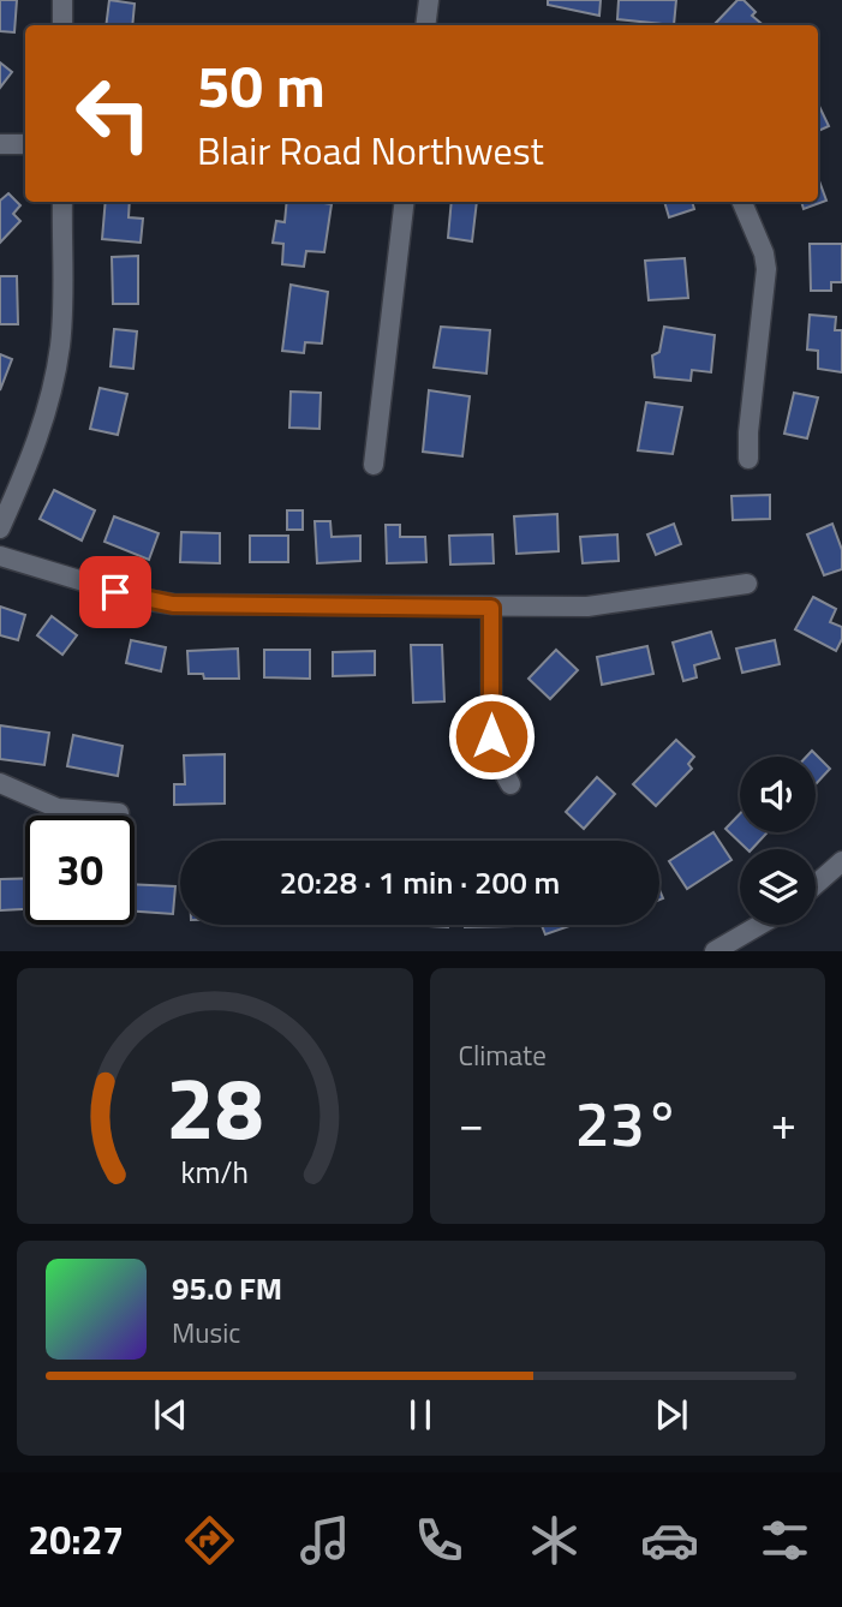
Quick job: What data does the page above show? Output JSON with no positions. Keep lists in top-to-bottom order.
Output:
{
  "page": {
    "turn": ["50 m", "Blair Road Northwest"],
    "limit": "30",
    "trip": "20:28 · 1 min · 200 m",
    "tile": "Climate",
    "heat": ["−", "23°", "+"],
    "song": ["95.0 FM", "Music"],
    "tabs": "20:27",
    "gauge": ["28", "km/h"]
  }
}
